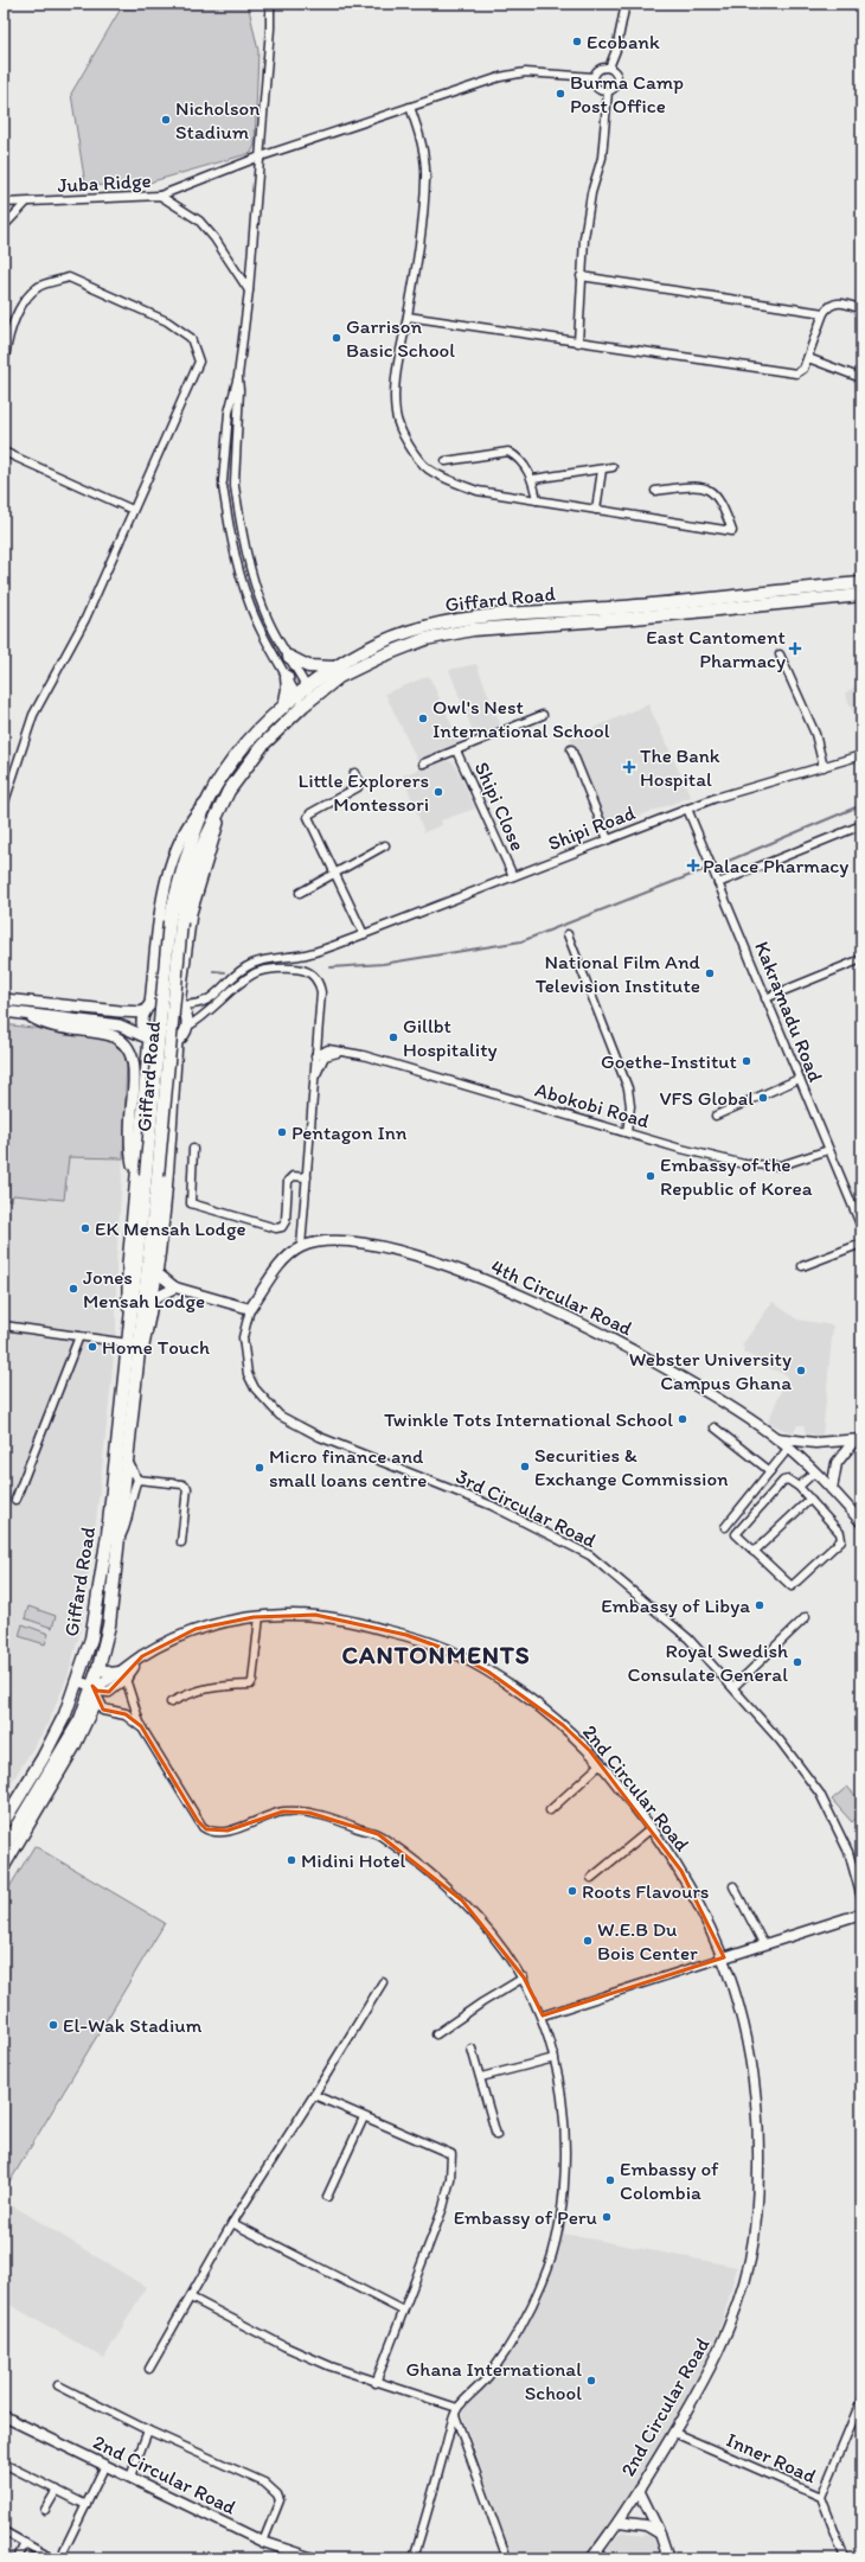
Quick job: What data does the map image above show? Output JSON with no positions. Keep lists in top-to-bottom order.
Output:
{
  "streets": {
    "main road": ["Giffard Road"],
    "street": [
      "Juba Ridge",
      "Shipi Close",
      "Shipi Road",
      "Kakramadu Road",
      "Abokobi Road",
      "4th Circular Road",
      "3rd Circular Road",
      "2nd Circular Road",
      "Inner Road"
    ]
  },
  "crossings": [
    ["Giffard Road", "Shipi Road"],
    ["Giffard Road", "Abokobi Road"],
    ["Giffard Road", "2nd Circular Road"],
    ["Shipi Close", "Shipi Road"],
    ["Shipi Road", "Kakramadu Road"],
    ["Shipi Road", "Abokobi Road"],
    ["Kakramadu Road", "Abokobi Road"],
    ["Abokobi Road", "4th Circular Road"],
    ["4th Circular Road", "3rd Circular Road"],
    ["2nd Circular Road", "Inner Road"]
  ],
  "districts": ["CANTONMENTS"],
  "places": {
    "other": [
      "Ecobank",
      "Burma Camp Post Office",
      "Nicholson Stadium",
      "Garrison Basic School",
      "Owl's Nest International School",
      "Little Explorers Montessori",
      "National Film And Television Institute",
      "Gillbt Hospitality",
      "Goethe-Institut",
      "VFS Global",
      "Pentagon Inn",
      "Embassy of the Republic of Korea",
      "EK Mensah Lodge",
      "Jones Mensah Lodge",
      "Home Touch",
      "Webster University Campus Ghana",
      "Twinkle Tots International School",
      "Securities & Exchange Commission",
      "Micro finance and small loans centre",
      "Embassy of Libya",
      "Royal Swedish Consulate General",
      "Midini Hotel",
      "Roots Flavours",
      "W.E.B Du Bois Center",
      "El-Wak Stadium",
      "Embassy of Colombia",
      "Embassy of Peru",
      "Ghana International School"
    ],
    "health": ["East Cantoment Pharmacy", "The Bank Hospital", "Palace Pharmacy"]
  }
}
